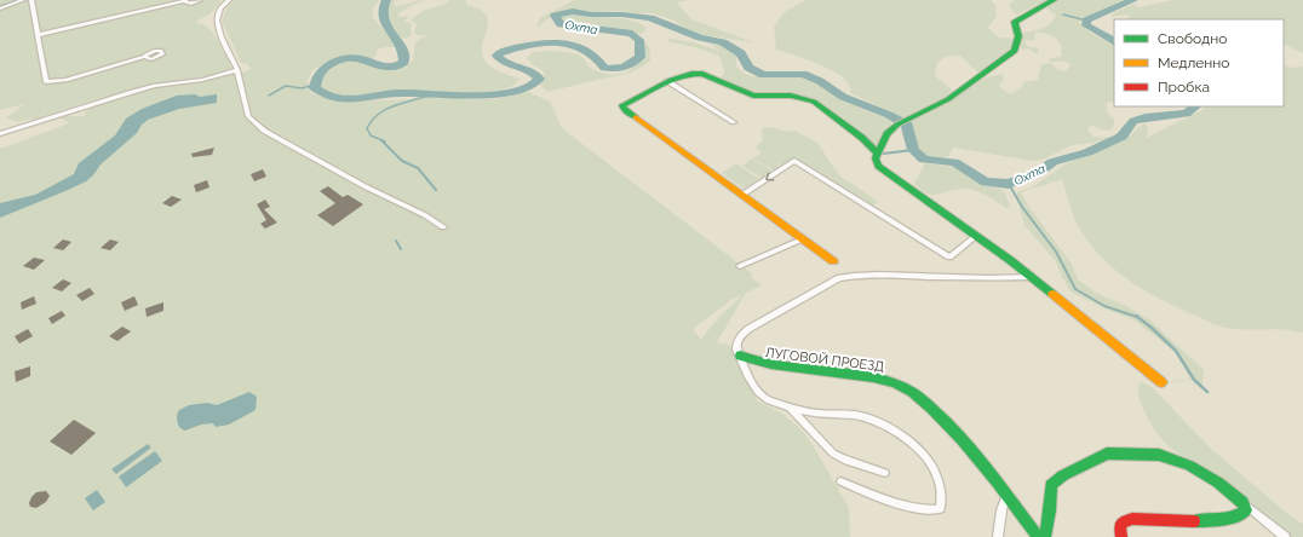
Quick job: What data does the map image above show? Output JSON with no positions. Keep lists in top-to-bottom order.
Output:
{
  "streets": {
    "street": ["ЛУГОВОЙ ПРОЕЗД"]
  },
  "water": ["Охта"],
  "legend": ["Свободно", "Медленно", "Пробка"]
}
